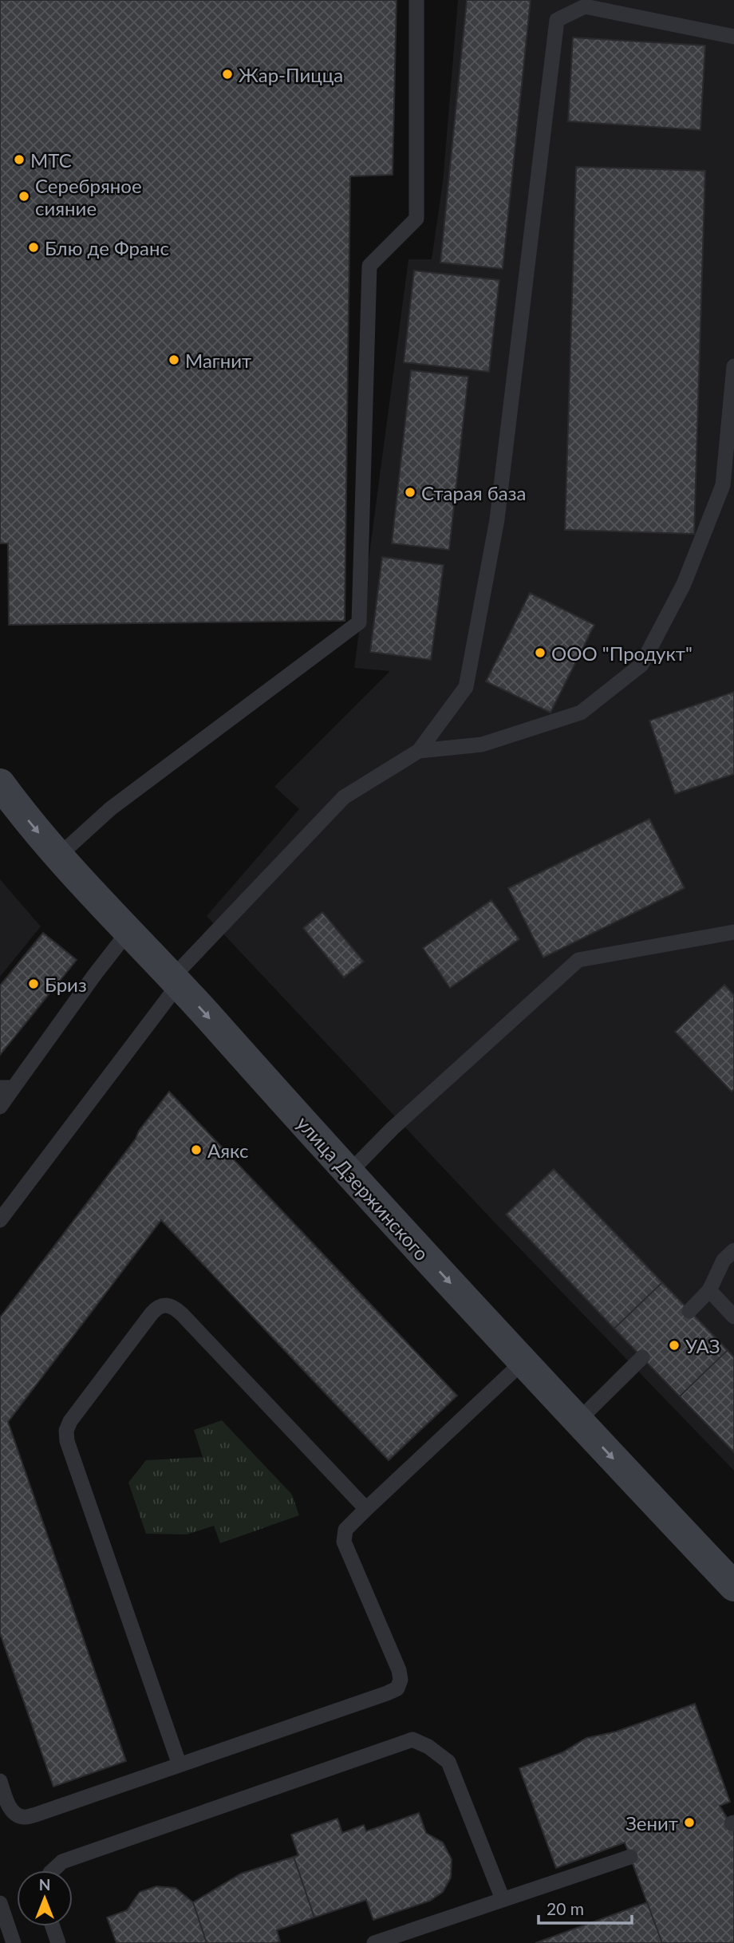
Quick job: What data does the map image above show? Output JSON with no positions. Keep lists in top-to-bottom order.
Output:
{
  "streets": {
    "main road": ["улица Дзержинского"]
  },
  "one_way": ["улица Дзержинского"],
  "places": [
    "Жар-Пицца",
    "МТС",
    "Серебряное сияние",
    "Блю де Франс",
    "Магнит",
    "Старая база",
    "ООО \"Продукт\"",
    "Бриз",
    "Аякс",
    "УАЗ",
    "Зенит"
  ],
  "scale_bar": "20 m",
  "north": "top"
}
